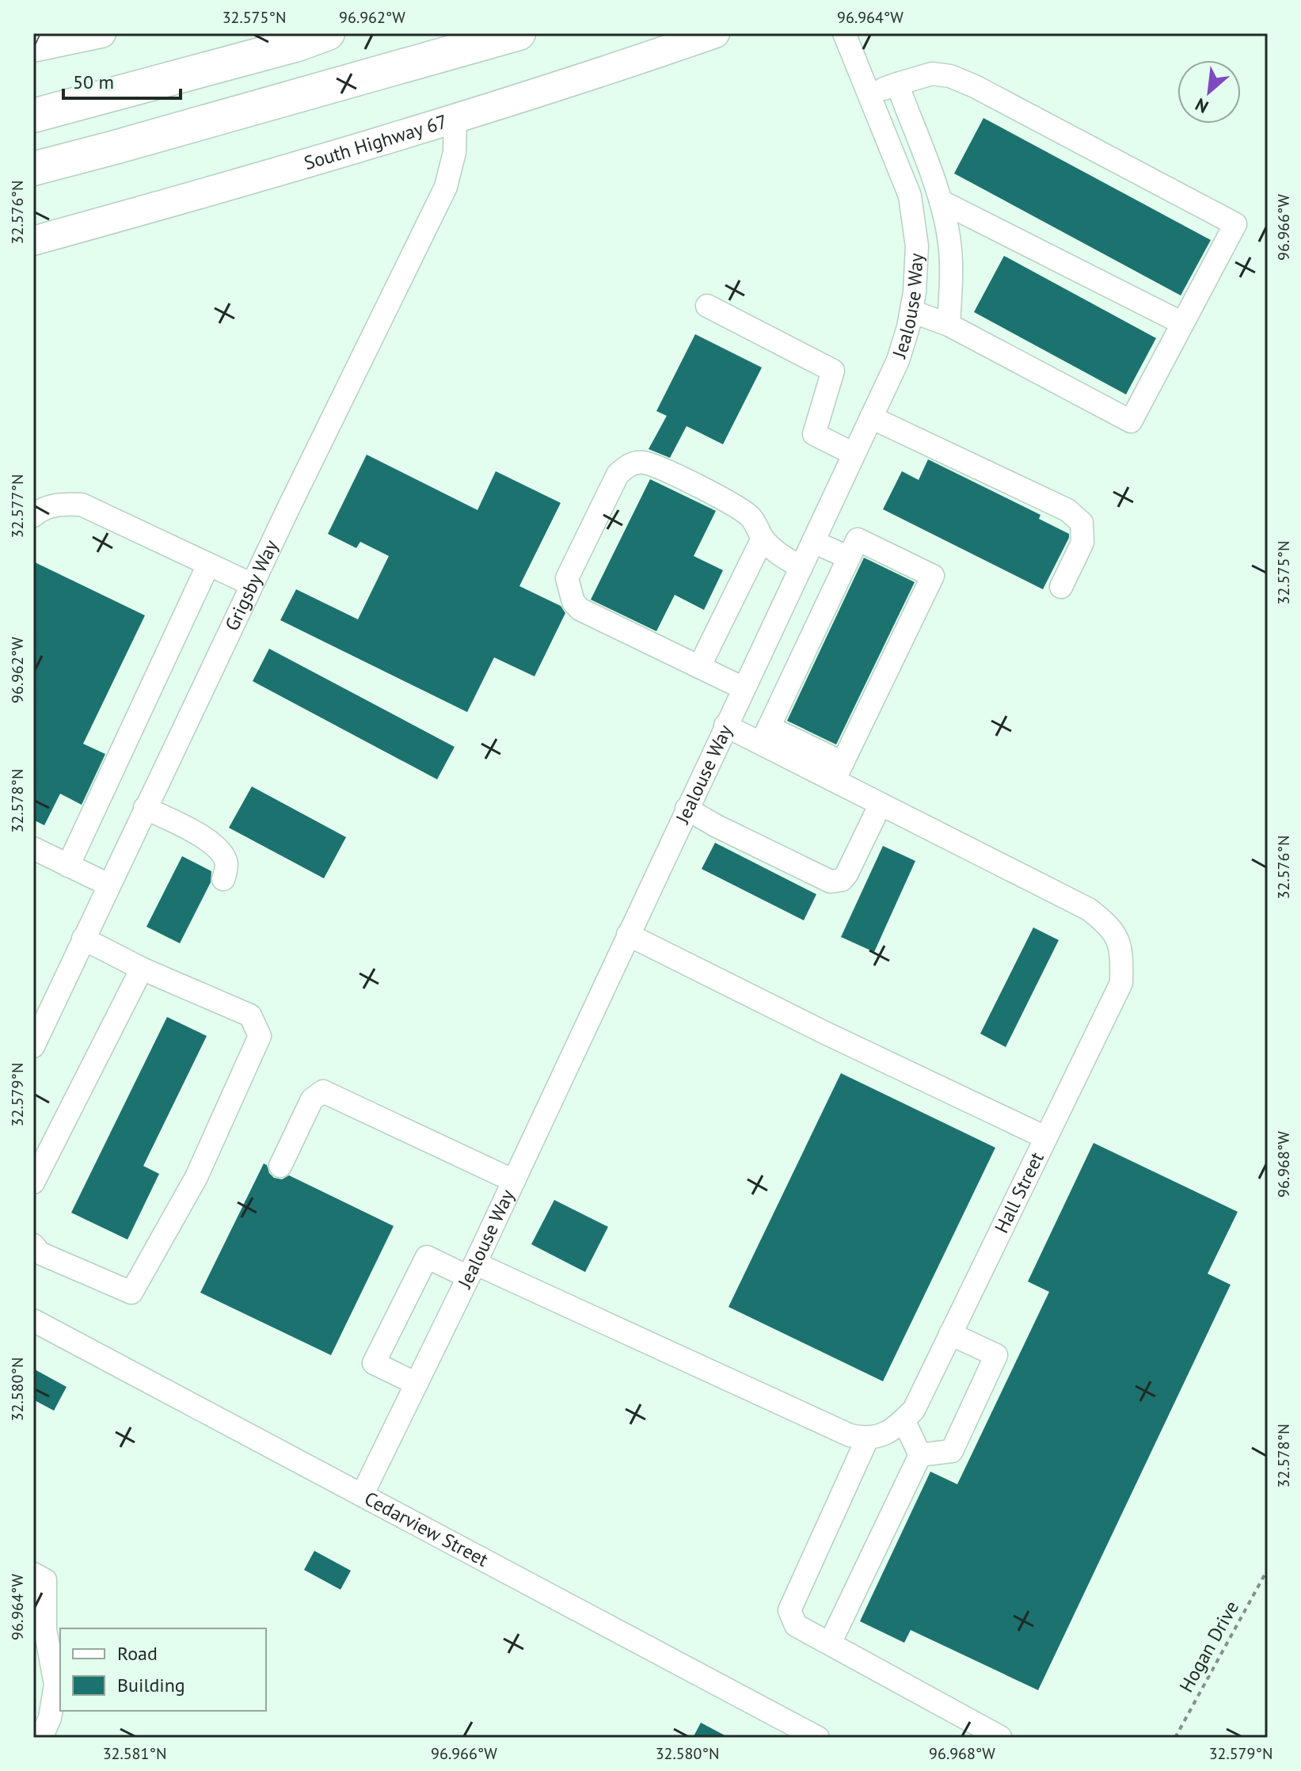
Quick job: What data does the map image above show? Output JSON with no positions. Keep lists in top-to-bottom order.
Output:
{
  "streets": {
    "main road": ["South Highway 67"],
    "street": [
      "Jealouse Way",
      "Grigsby Way",
      "Hall Street",
      "Cedarview Street"
    ],
    "path": ["Hogan Drive"]
  },
  "crossings": [
    ["South Highway 67", "Grigsby Way"],
    ["Jealouse Way", "Hall Street"],
    ["Jealouse Way", "Cedarview Street"]
  ],
  "legend": ["Road", "Building"],
  "scale_bar": "50 m",
  "north": "bottom left",
  "coordinates": [
    "32.575°N",
    "96.962°W",
    "96.964°W",
    "32.576°N",
    "96.966°W",
    "32.577°N",
    "32.578°N",
    "32.579°N",
    "96.968°W",
    "32.580°N",
    "32.581°N"
  ]
}
